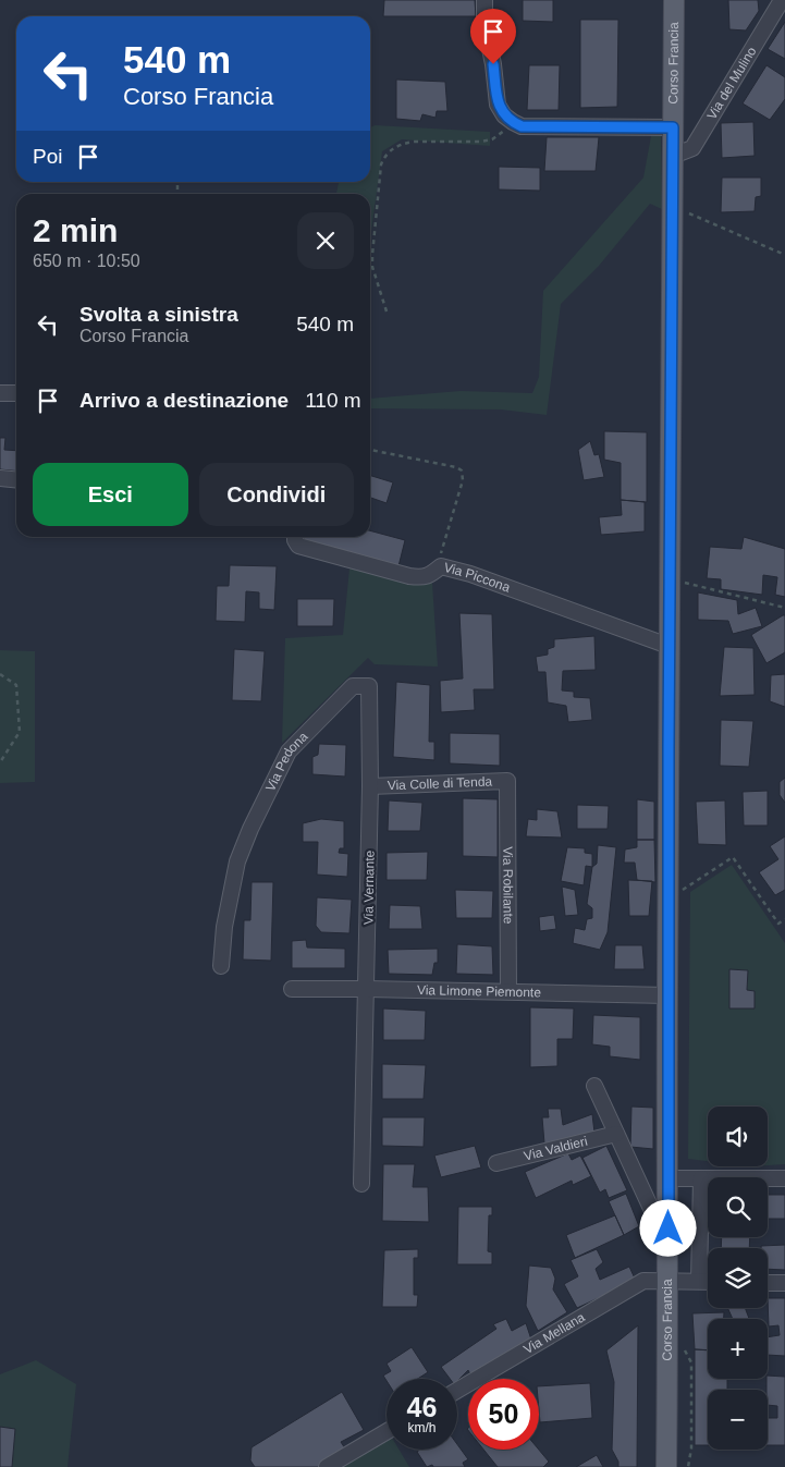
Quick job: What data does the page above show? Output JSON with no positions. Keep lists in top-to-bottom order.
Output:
{
  "streets": {
    "main road": ["Corso Francia"],
    "street": [
      "Via del Mulino",
      "Via Piccona",
      "Via Pedona",
      "Via Colle di Tenda",
      "Via Robilante",
      "Via Vernante",
      "Via Limone Piemonte",
      "Via Valdieri",
      "Via Mellana"
    ]
  },
  "crossings": [
    ["Corso Francia", "Via del Mulino"],
    ["Corso Francia", "Via Piccona"],
    ["Corso Francia", "Via Limone Piemonte"],
    ["Corso Francia", "Via Mellana"],
    ["Via Pedona", "Via Colle di Tenda"],
    ["Via Pedona", "Via Vernante"],
    ["Via Colle di Tenda", "Via Robilante"],
    ["Via Colle di Tenda", "Via Vernante"],
    ["Via Robilante", "Via Limone Piemonte"],
    ["Via Vernante", "Via Limone Piemonte"]
  ],
  "page": {
    "turn": ["540 m", "Corso Francia"],
    "then": "Poi",
    "heading": ["2 min", "650 m · 10:50"],
    "list": [
      {
        "name": "Svolta a sinistra",
        "note": "Corso Francia",
        "value": "540 m"
      },
      {
        "name": "Arrivo a destinazione",
        "value": "110 m"
      }
    ],
    "buttons": ["Esci", "Condividi"],
    "map_buttons": ["+", "−"],
    "speed": "46 km/h",
    "limit": "50"
  }
}
